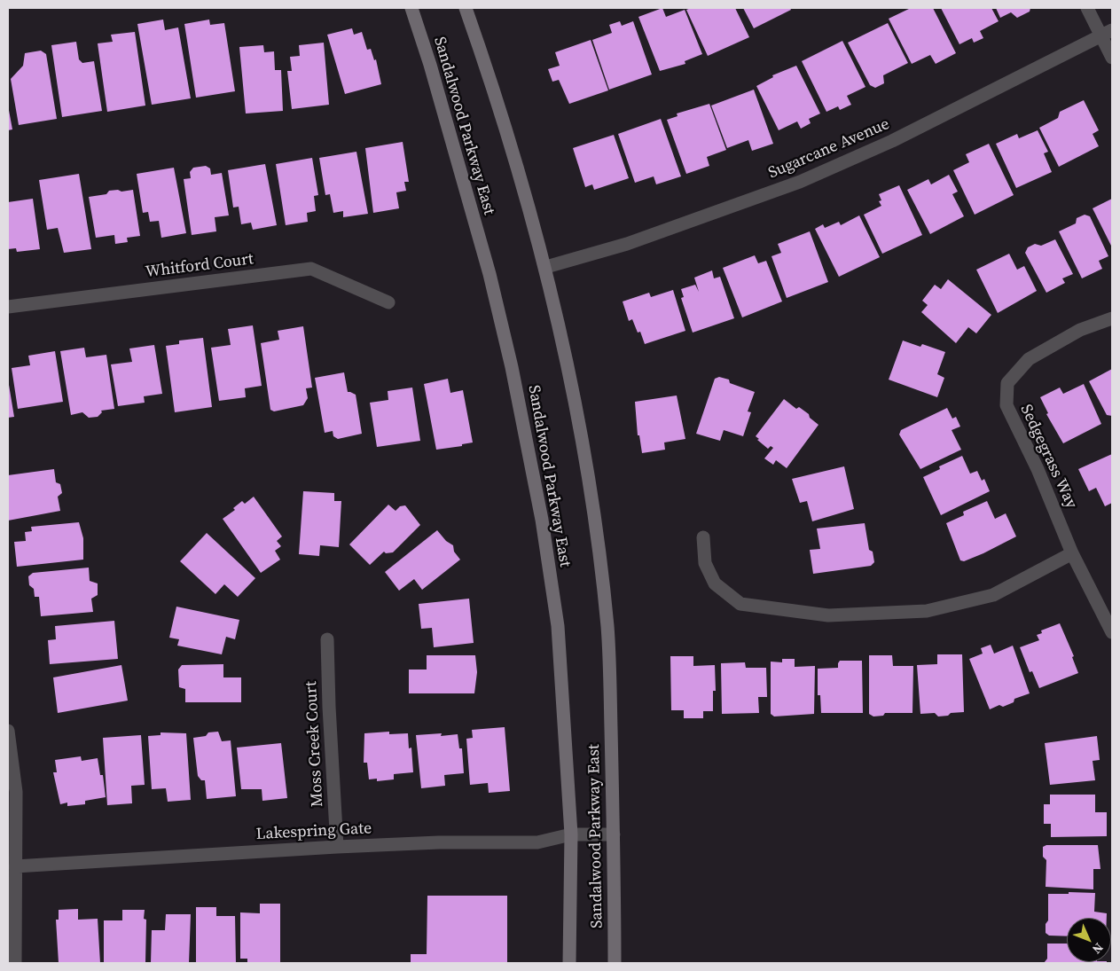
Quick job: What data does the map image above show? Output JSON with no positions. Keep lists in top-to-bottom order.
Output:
{
  "streets": {
    "main road": ["Sandalwood Parkway East"],
    "street": [
      "Sugarcane Avenue",
      "Whitford Court",
      "Sedgegrass Way",
      "Moss Creek Court",
      "Lakespring Gate"
    ]
  },
  "crossings": [
    ["Sandalwood Parkway East", "Sugarcane Avenue"],
    ["Sandalwood Parkway East", "Lakespring Gate"],
    ["Moss Creek Court", "Lakespring Gate"]
  ],
  "north": "bottom right"
}
